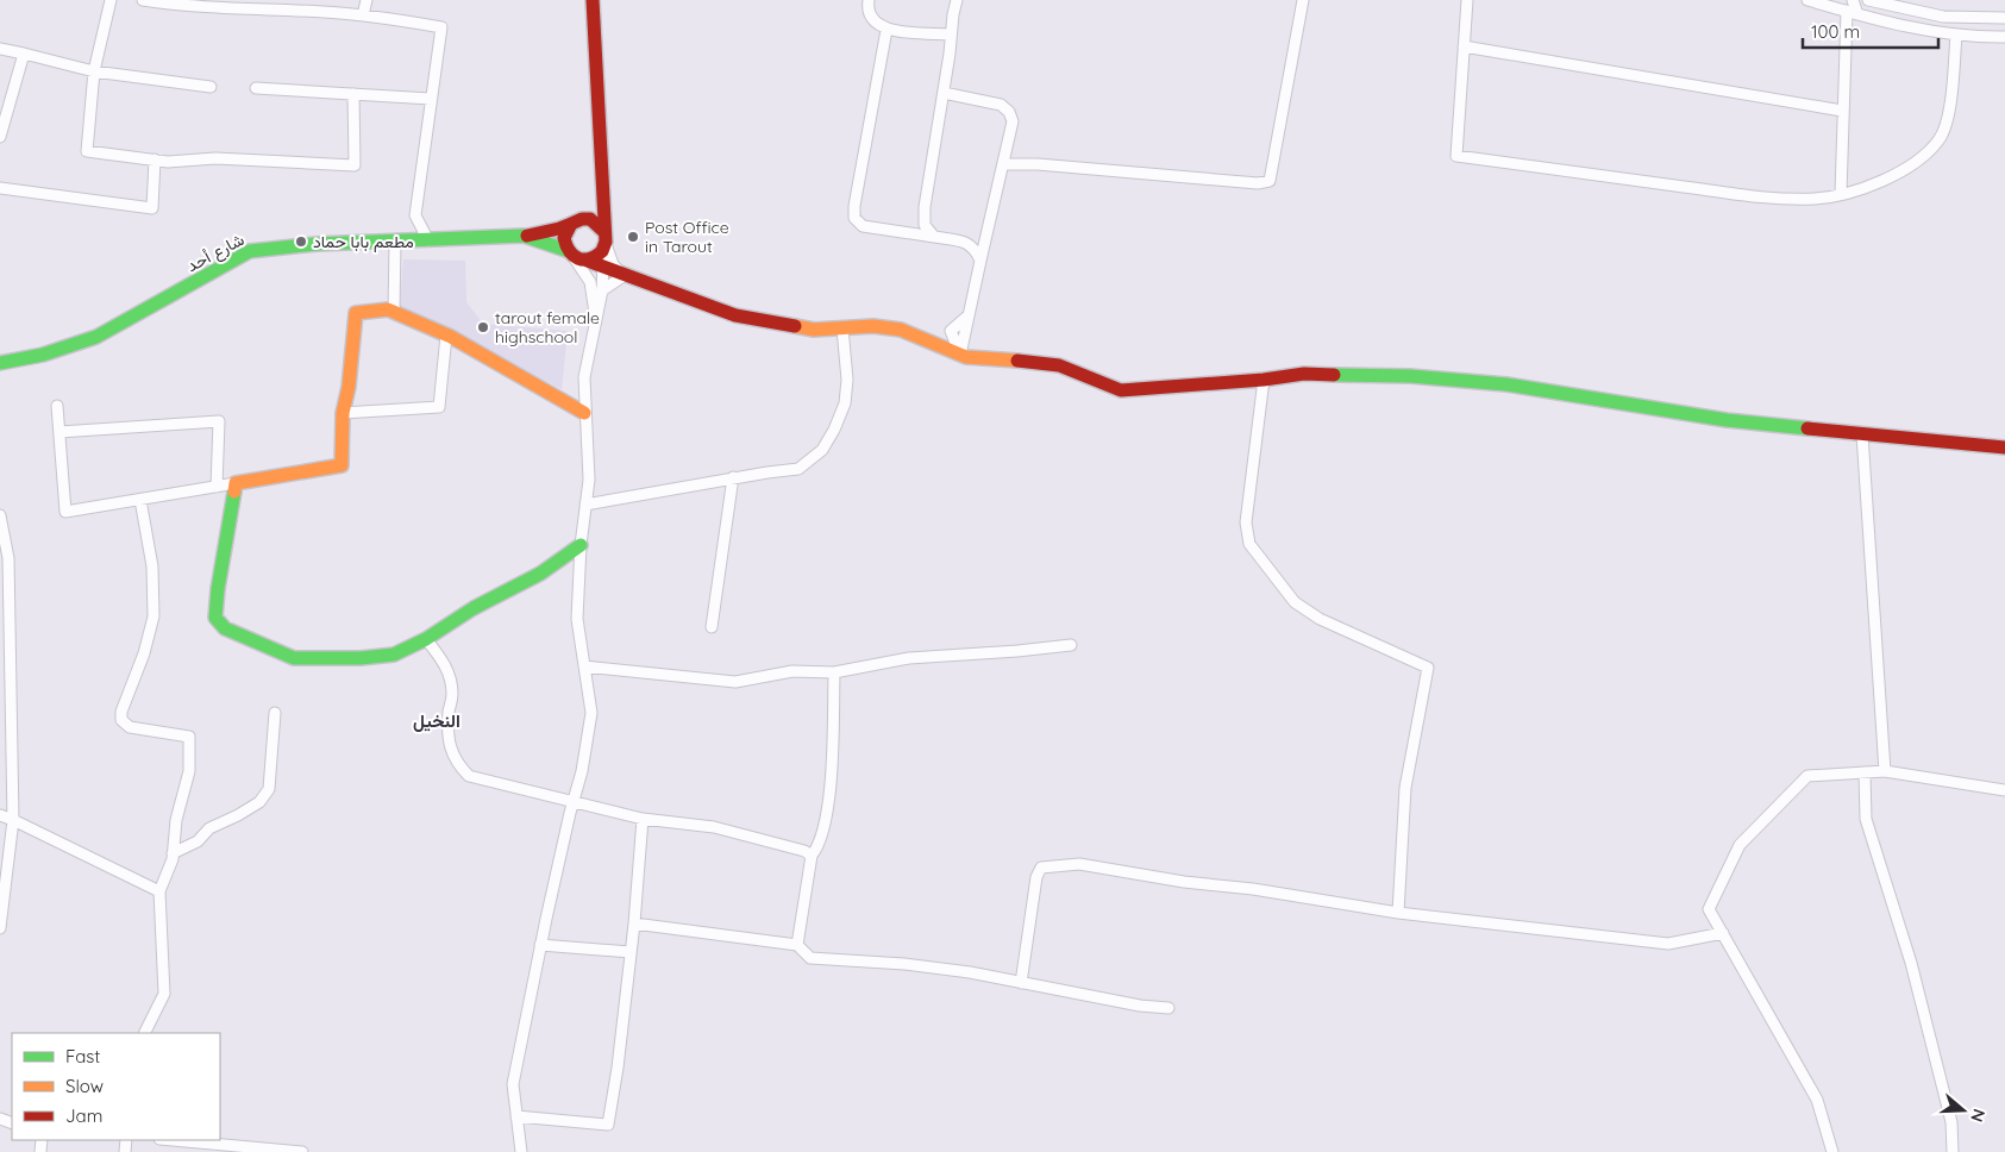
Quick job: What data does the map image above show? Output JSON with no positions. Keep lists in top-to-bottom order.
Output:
{
  "streets": {
    "street": ["شارع أحد"]
  },
  "districts": ["النخيل"],
  "places": ["Post Office in Tarout", "مطعم بابا حماد", "tarout female highschool"],
  "legend": ["Fast", "Slow", "Jam"],
  "scale_bar": "100 m",
  "north": "right"
}
